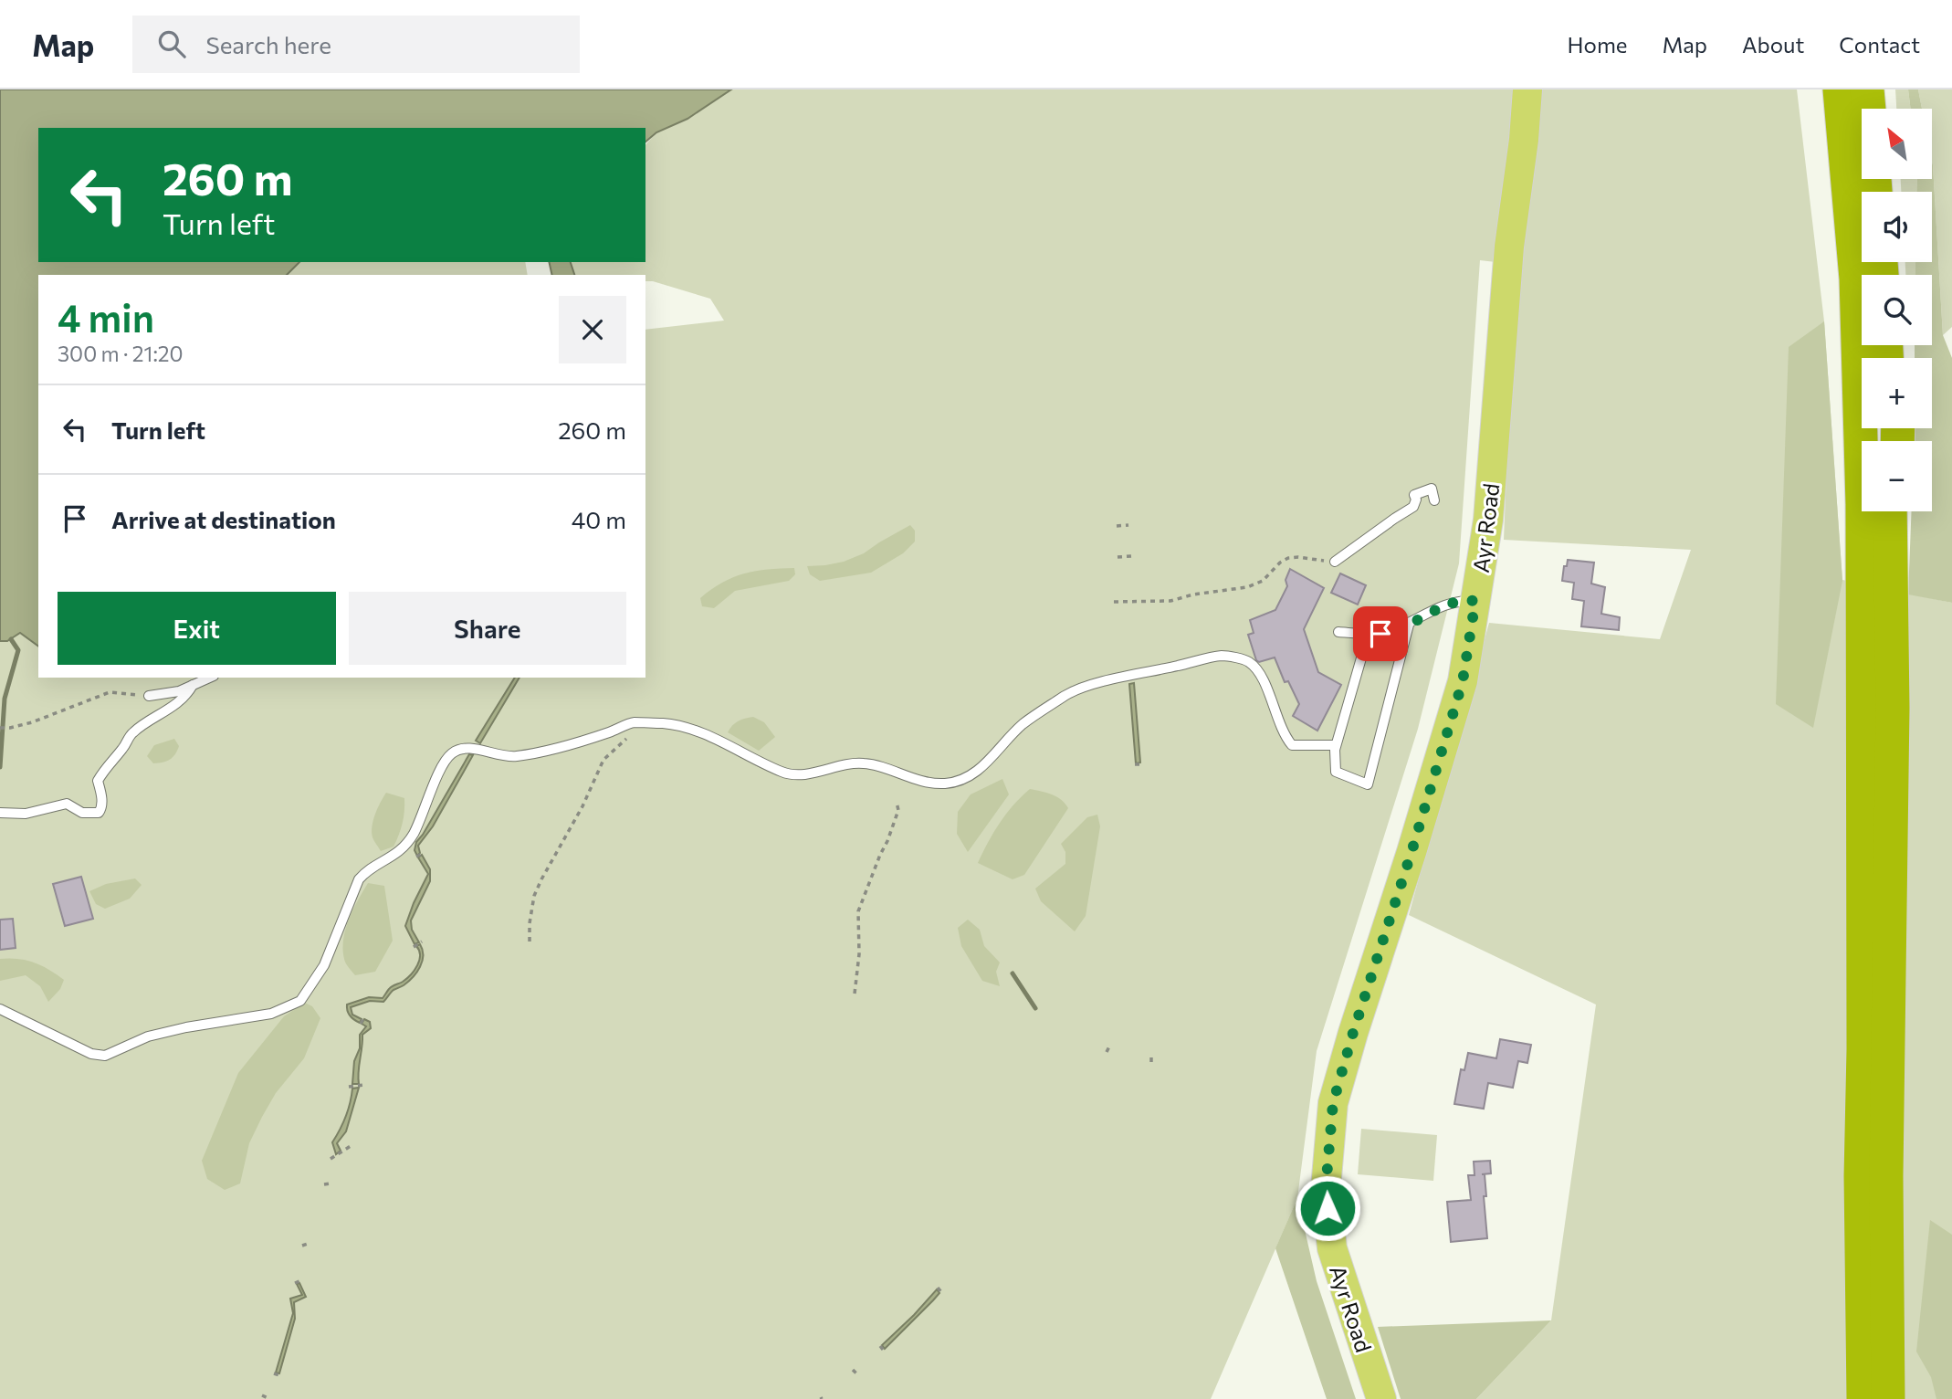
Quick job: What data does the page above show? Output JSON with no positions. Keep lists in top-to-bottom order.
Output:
{
  "streets": {
    "main road": ["Ayr Road"]
  },
  "north": "top left",
  "page": {
    "header": "Map",
    "search": "Search here",
    "nav": [
      "Home",
      "Map",
      "About",
      "Contact"
    ],
    "map_buttons": ["+", "−"],
    "turn": ["260 m", "Turn left"],
    "heading": ["4 min", "300 m · 21:20"],
    "list": [
      {
        "name": "Turn left",
        "value": "260 m"
      },
      {
        "name": "Arrive at destination",
        "value": "40 m"
      }
    ],
    "buttons": ["Exit", "Share"]
  }
}
